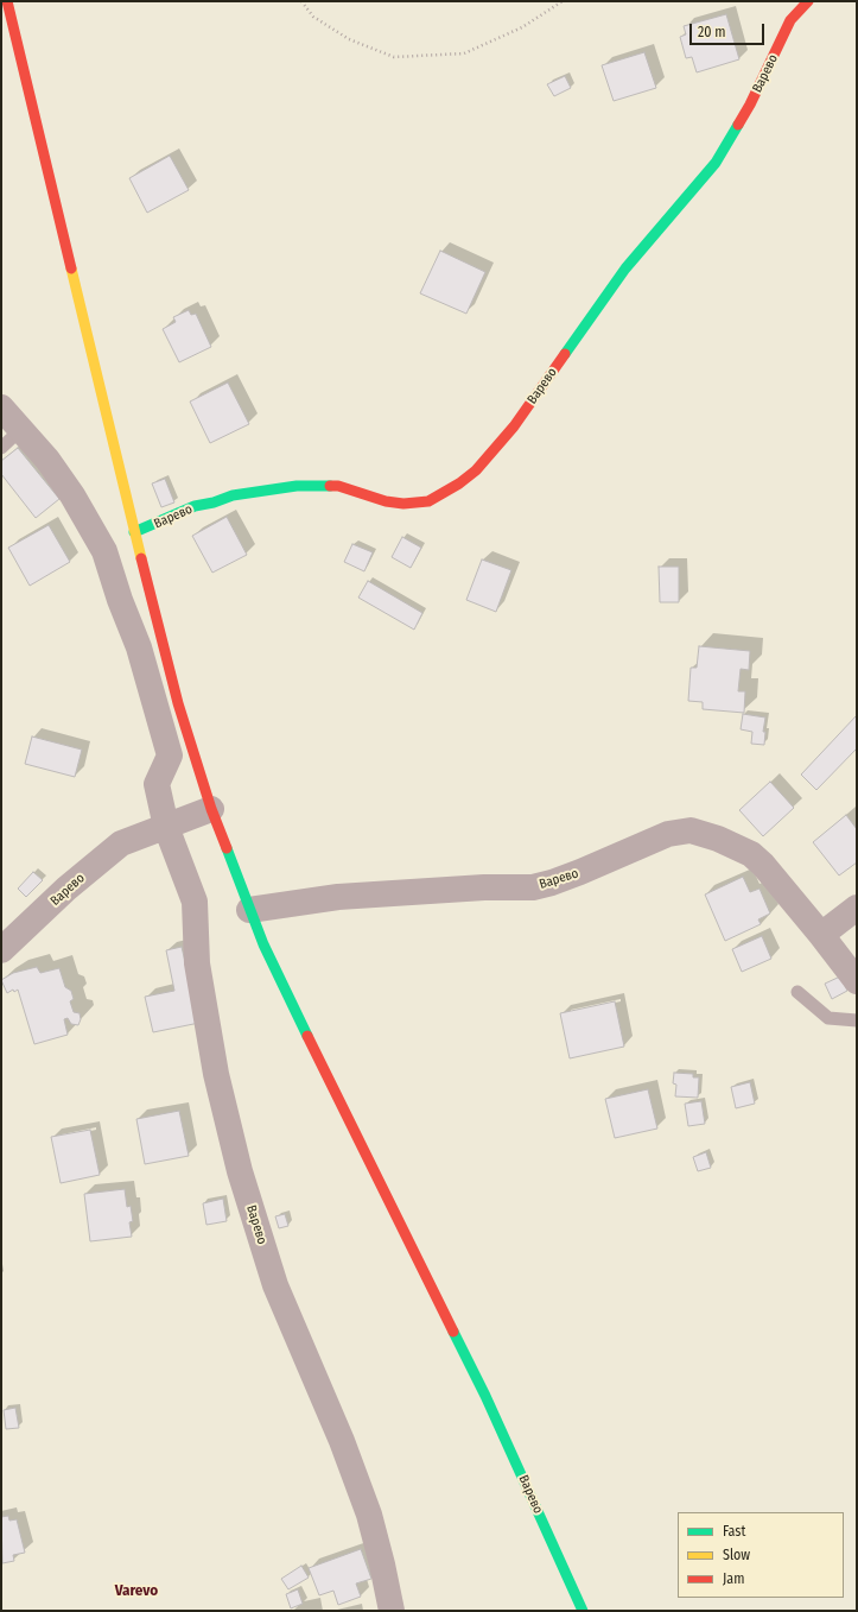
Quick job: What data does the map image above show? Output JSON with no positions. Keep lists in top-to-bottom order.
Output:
{
  "streets": {
    "street": ["Варево"]
  },
  "districts": ["Varevo"],
  "legend": ["Fast", "Slow", "Jam"],
  "scale_bar": "20 m"
}
